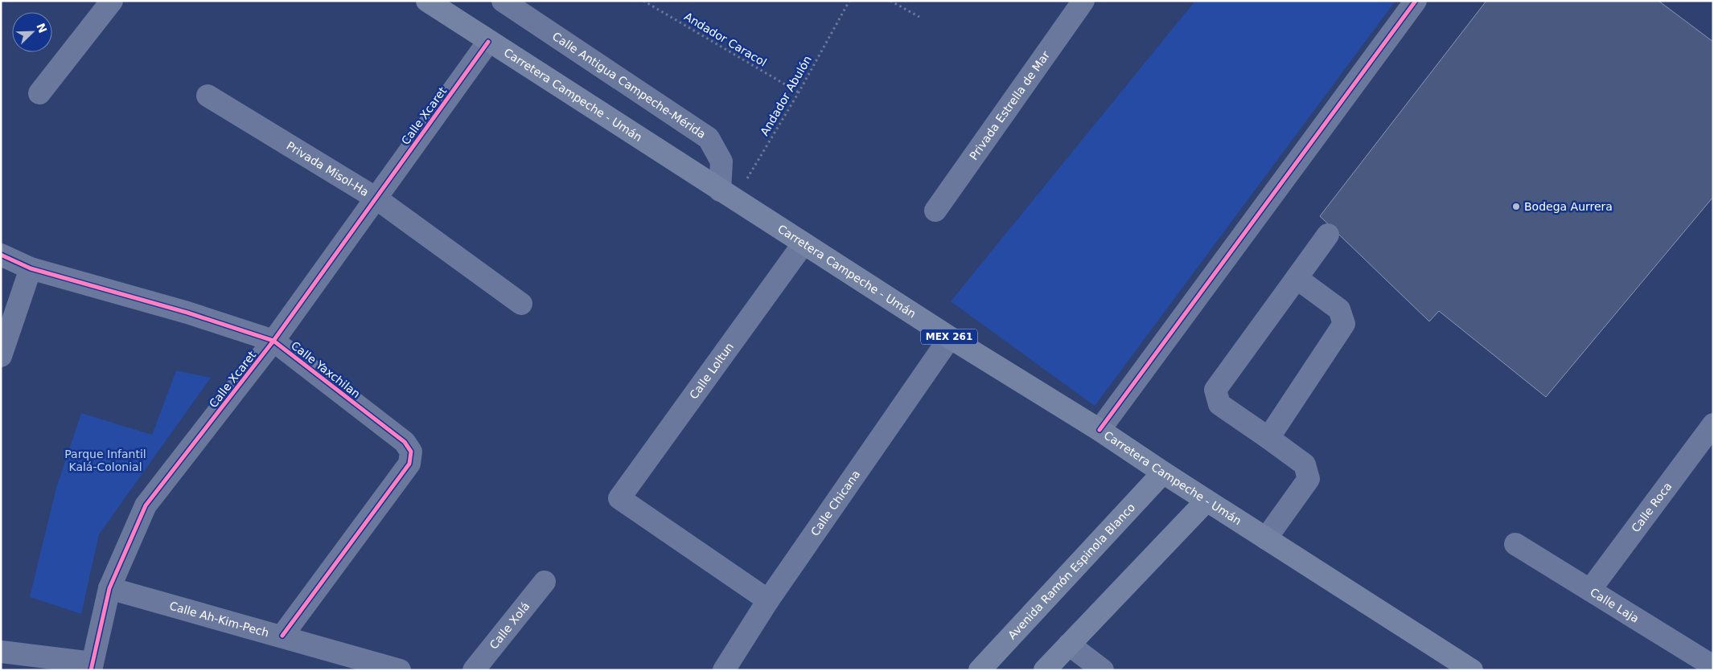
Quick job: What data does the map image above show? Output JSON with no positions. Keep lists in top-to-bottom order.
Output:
{
  "streets": {
    "main road": ["Carretera Campeche - Umán", "MEX 261", "Avenida Ramón Espinola Blanco"],
    "street": [
      "Calle Antigua Campeche-Mérida",
      "Privada Estrella de Mar",
      "Calle Xcaret",
      "Privada Misol-Ha",
      "Calle Yaxchilan",
      "Calle Loltun",
      "Calle Chicana",
      "Calle Roca",
      "Calle Laja",
      "Calle Ah-Kim-Pech",
      "Calle Xolá"
    ],
    "path": ["Andador Caracol", "Andador Abulón"]
  },
  "crossings": [
    ["Andador Caracol", "Andador Abulón"],
    ["Calle Antigua Campeche-Mérida", "Carretera Campeche - Umán"],
    ["Calle Antigua Campeche-Mérida", "Andador Abulón"],
    ["Carretera Campeche - Umán", "Andador Abulón"],
    ["Carretera Campeche - Umán", "Calle Xcaret"],
    ["Carretera Campeche - Umán", "Calle Loltun"],
    ["Carretera Campeche - Umán", "Calle Chicana"],
    ["Carretera Campeche - Umán", "Avenida Ramón Espinola Blanco"],
    ["Calle Xcaret", "Privada Misol-Ha"],
    ["Calle Xcaret", "Calle Yaxchilan"],
    ["Calle Xcaret", "Calle Ah-Kim-Pech"],
    ["Calle Yaxchilan", "Calle Ah-Kim-Pech"],
    ["Calle Loltun", "Calle Chicana"],
    ["Calle Roca", "Calle Laja"]
  ],
  "parks": ["Parque Infantil Kalá-Colonial"],
  "places": ["Bodega Aurrera"],
  "north": "top right"
}
